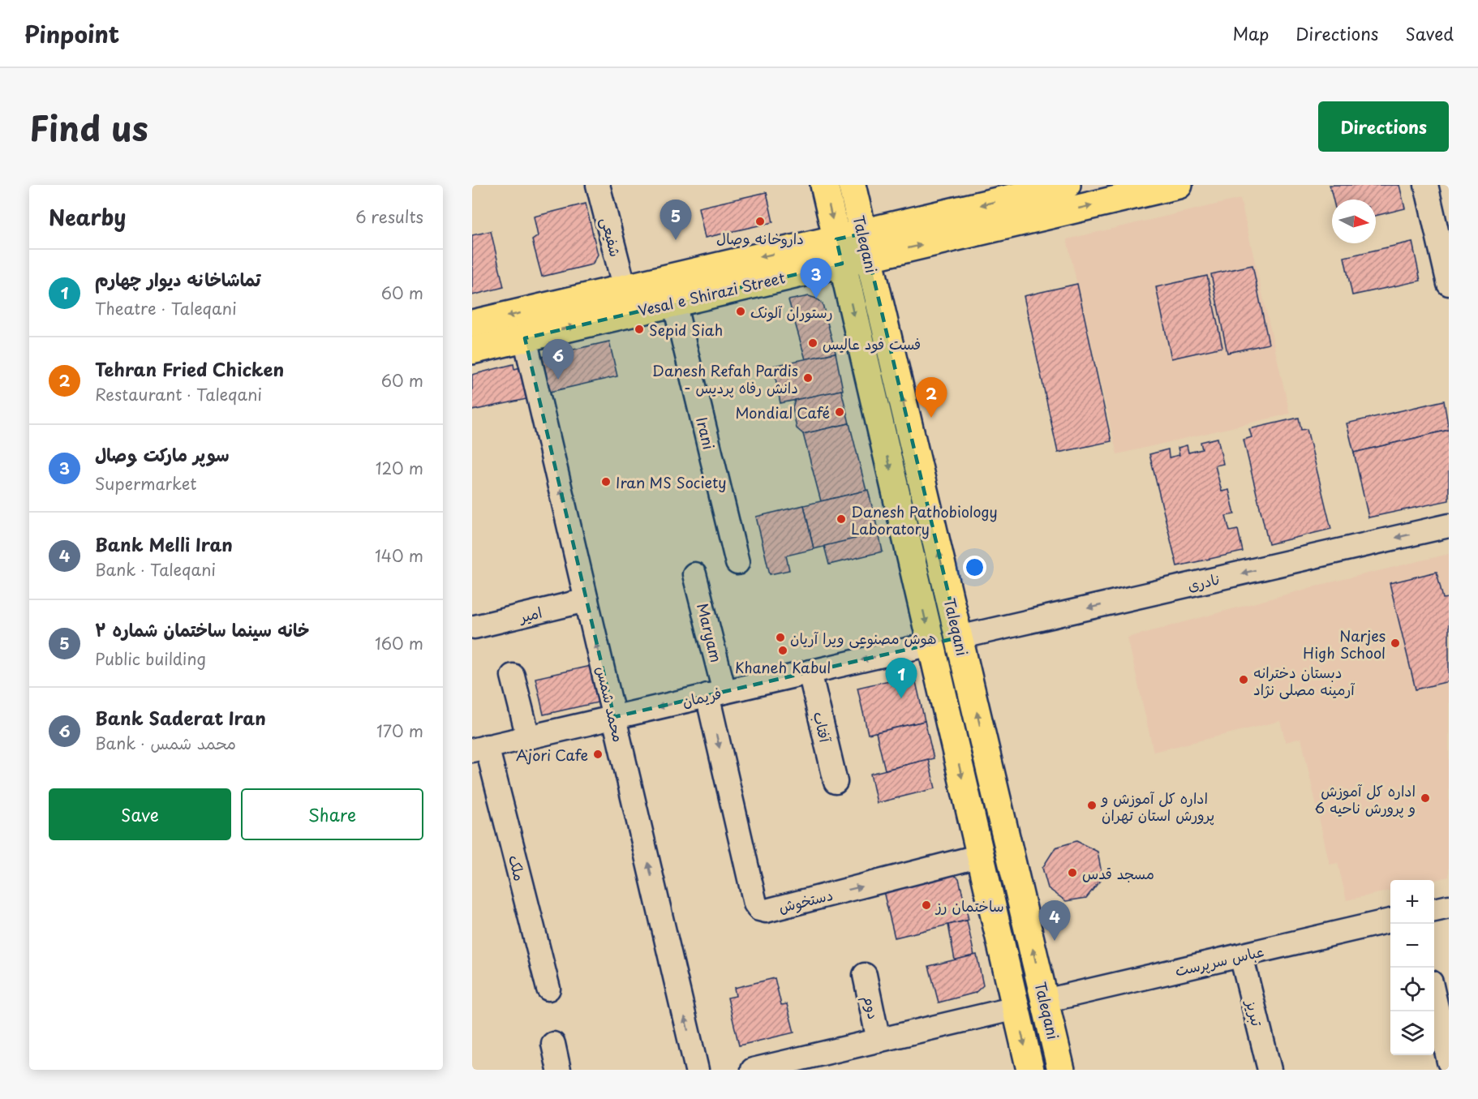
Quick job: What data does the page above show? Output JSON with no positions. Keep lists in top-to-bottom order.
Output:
{
  "streets": {
    "main road": ["Taleqani", "Vesal e Shirazi Street"],
    "street": [
      "شفیعی",
      "Irani",
      "نادری",
      "امیر",
      "Maryam",
      "فریمان",
      "محمد شمس",
      "آفتاب",
      "ملک",
      "دستخوش",
      "عباس سرپرست",
      "دوم",
      "تبریز"
    ]
  },
  "crossings": [
    ["شفیعی", "Vesal e Shirazi Street"],
    ["Taleqani", "Vesal e Shirazi Street"],
    ["Taleqani", "نادری"],
    ["Taleqani", "فریمان"],
    ["Taleqani", "دستخوش"],
    ["Taleqani", "عباس سرپرست"],
    ["Vesal e Shirazi Street", "Irani"],
    ["Vesal e Shirazi Street", "محمد شمس"],
    ["امیر", "محمد شمس"],
    ["Maryam", "فریمان"],
    ["Maryam", "دستخوش"],
    ["فریمان", "محمد شمس"],
    ["فریمان", "آفتاب"],
    ["فریمان", "ملک"],
    ["فریمان", "دستخوش"],
    ["عباس سرپرست", "تبریز"]
  ],
  "one_way": ["نادری", "فریمان", "محمد شمس"],
  "places": [
    "داروخانه وصال",
    "رستوران آلونک",
    "Sepid Siah",
    "فست فود عالیس",
    "Danesh Refah Pardis - دانش رفاه پردیس",
    "Mondial Café",
    "Iran MS Society",
    "Danesh Pathobiology Laboratory",
    "هوش مصنوعی ویرا آریان",
    "Narjes High School",
    "Khaneh Kabul",
    "دبستان دخترانه آرمینه مصلی نژاد",
    "Ajori Cafe",
    "اداره کل آموزش و پرورش ناحیه 6",
    "اداره کل آموزش و پرورش استان تهران",
    "مسجد قدس",
    "ساختمان رز"
  ],
  "north": "right",
  "page": {
    "header": "Pinpoint",
    "nav": ["Map", "Directions", "Saved"],
    "title": "Find us",
    "buttons": [
      "Directions",
      ["Save", "Share"]
    ],
    "heading": ["Nearby", "6 results"],
    "pins": [
      "5",
      "3",
      "6",
      "2",
      "1",
      "4"
    ],
    "list": [
      {
        "mark": "1",
        "name": "تماشاخانه دیوار چهارم",
        "note": "Theatre · Taleqani",
        "value": "60 m"
      },
      {
        "mark": "2",
        "name": "Tehran Fried Chicken",
        "note": "Restaurant · Taleqani",
        "value": "60 m"
      },
      {
        "mark": "3",
        "name": "سوپر مارکت وصال",
        "note": "Supermarket",
        "value": "120 m"
      },
      {
        "mark": "4",
        "name": "Bank Melli Iran",
        "note": "Bank · Taleqani",
        "value": "140 m"
      },
      {
        "mark": "5",
        "name": "خانه سینما ساختمان شماره ۲",
        "note": "Public building",
        "value": "160 m"
      },
      {
        "mark": "6",
        "name": "Bank Saderat Iran",
        "note": "Bank · محمد شمس",
        "value": "170 m"
      }
    ],
    "map_buttons": ["+", "−"]
  }
}
